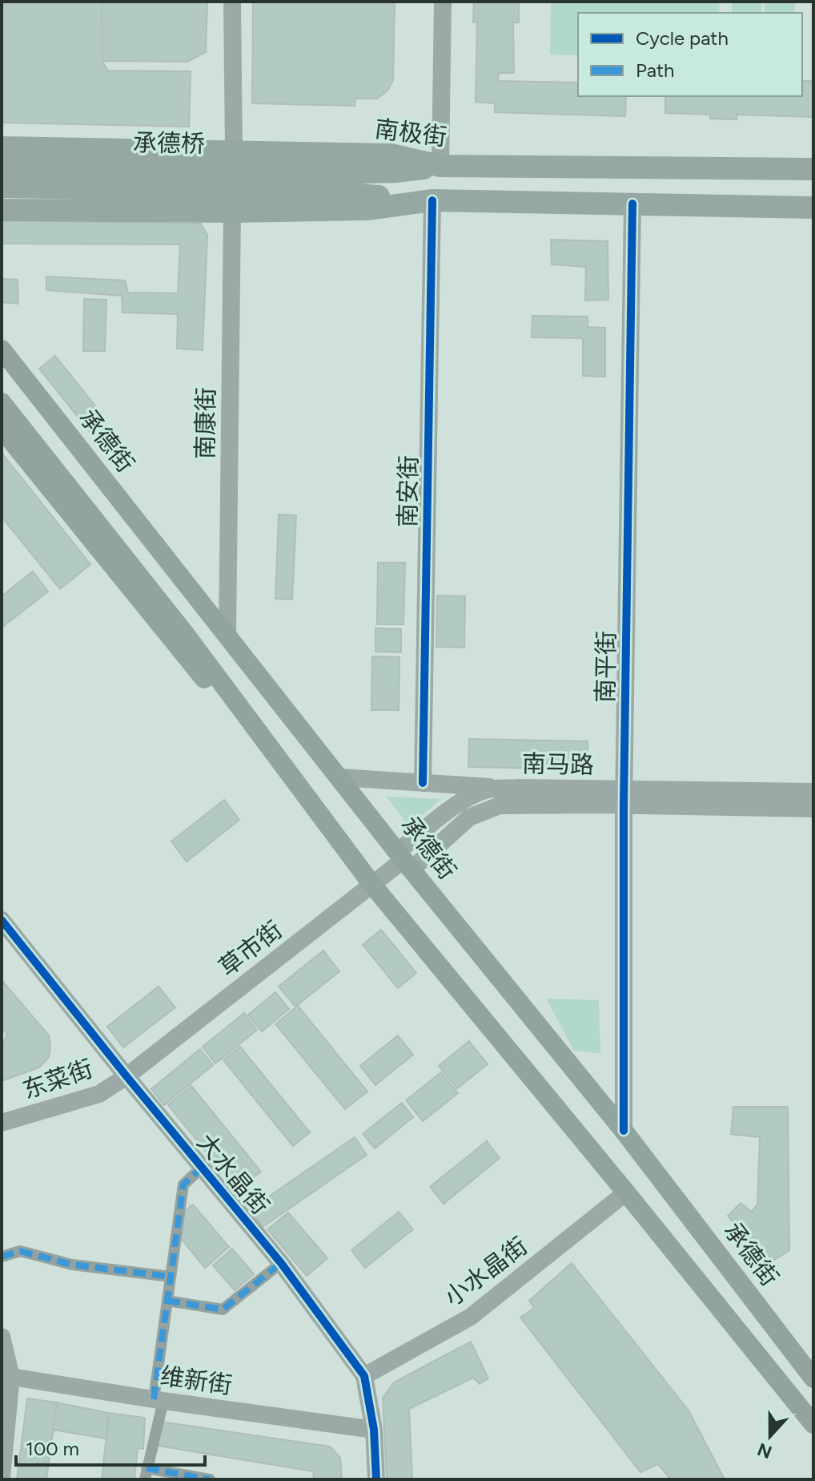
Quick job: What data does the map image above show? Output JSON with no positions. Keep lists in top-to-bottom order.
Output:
{
  "streets": {
    "highway": ["南极街", "承德桥"],
    "main road": ["承德街"],
    "street": [
      "南康街",
      "南安街",
      "南平街",
      "南马路",
      "草市街",
      "东菜街",
      "大水晶街",
      "小水晶街",
      "维新街"
    ]
  },
  "crossings": [
    ["南康街", "承德街"],
    ["承德街", "南平街"],
    ["承德街", "南马路"],
    ["承德街", "草市街"],
    ["南平街", "南马路"],
    ["南马路", "草市街"],
    ["草市街", "东菜街"],
    ["草市街", "大水晶街"],
    ["东菜街", "大水晶街"],
    ["大水晶街", "小水晶街"],
    ["大水晶街", "维新街"]
  ],
  "legend": ["Cycle path", "Path"],
  "scale_bar": "100 m",
  "north": "bottom"
}
